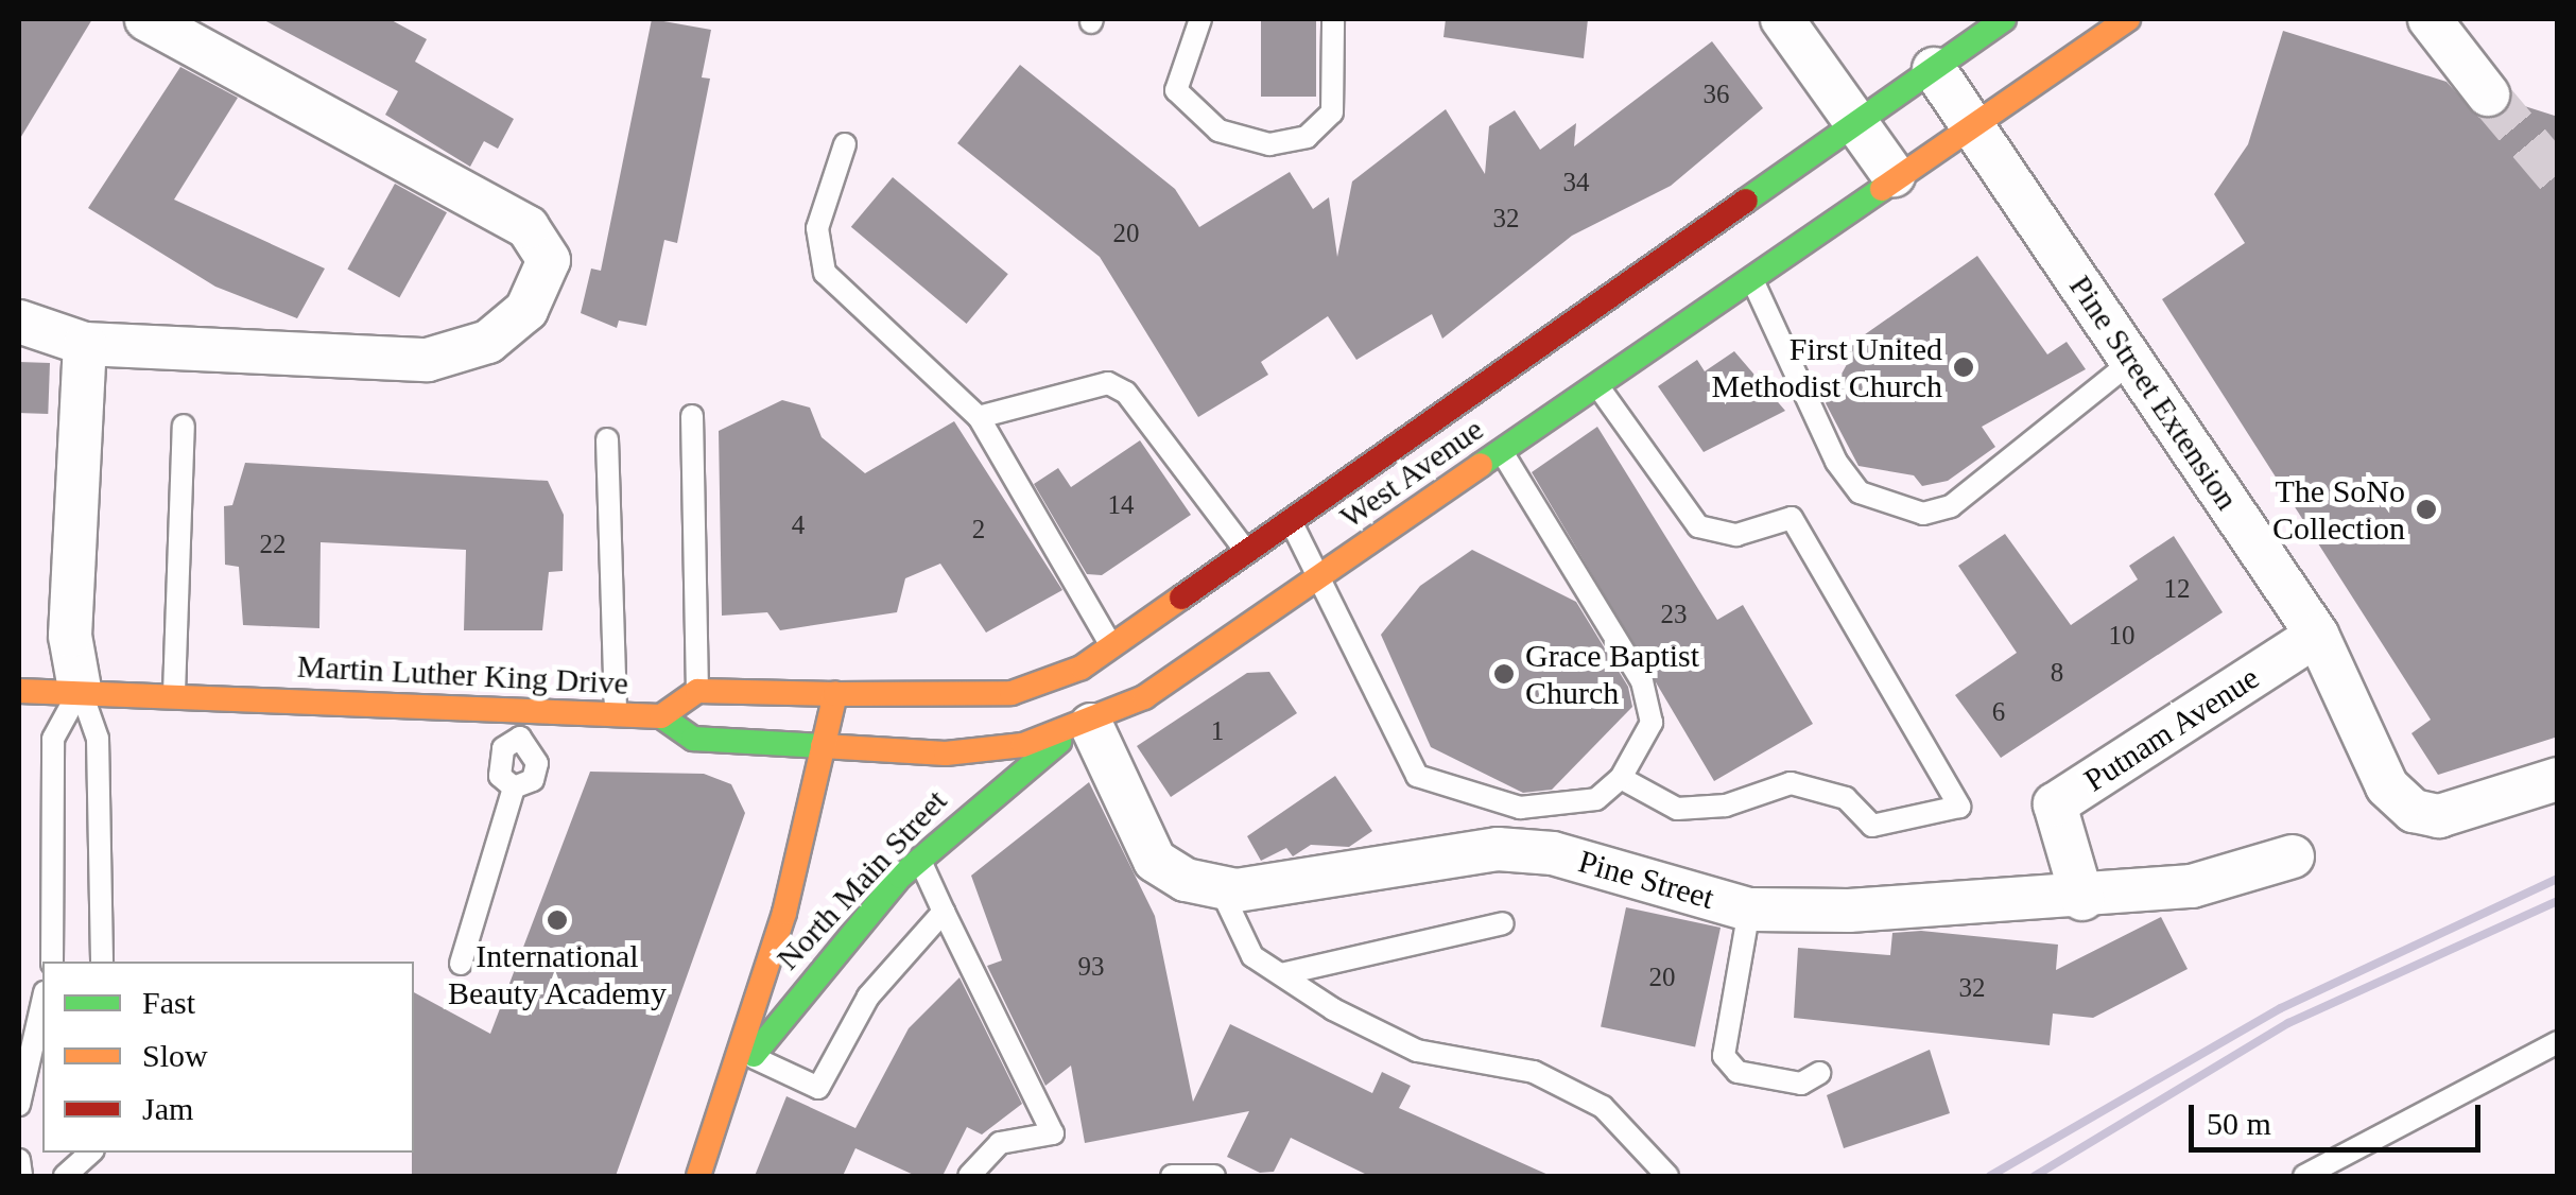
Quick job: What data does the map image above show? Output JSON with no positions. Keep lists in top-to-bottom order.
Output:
{
  "streets": {
    "main road": ["West Avenue", "Martin Luther King Drive", "North Main Street"],
    "street": ["Pine Street Extension", "Putnam Avenue", "Pine Street"]
  },
  "crossings": [
    ["Pine Street Extension", "West Avenue"],
    ["Pine Street Extension", "Putnam Avenue"],
    ["West Avenue", "Martin Luther King Drive"],
    ["West Avenue", "North Main Street"],
    ["Putnam Avenue", "Pine Street"]
  ],
  "places": [
    "First United Methodist Church",
    "The SoNo Collection",
    "Grace Baptist Church",
    "International Beauty Academy"
  ],
  "house_numbers": [
    "36",
    "34",
    "32",
    "20",
    "14",
    "4",
    "2",
    "22",
    "12",
    "23",
    "10",
    "8",
    "6",
    "1",
    "93",
    "20",
    "32"
  ],
  "legend": ["Fast", "Slow", "Jam"],
  "scale_bar": "50 m"
}
